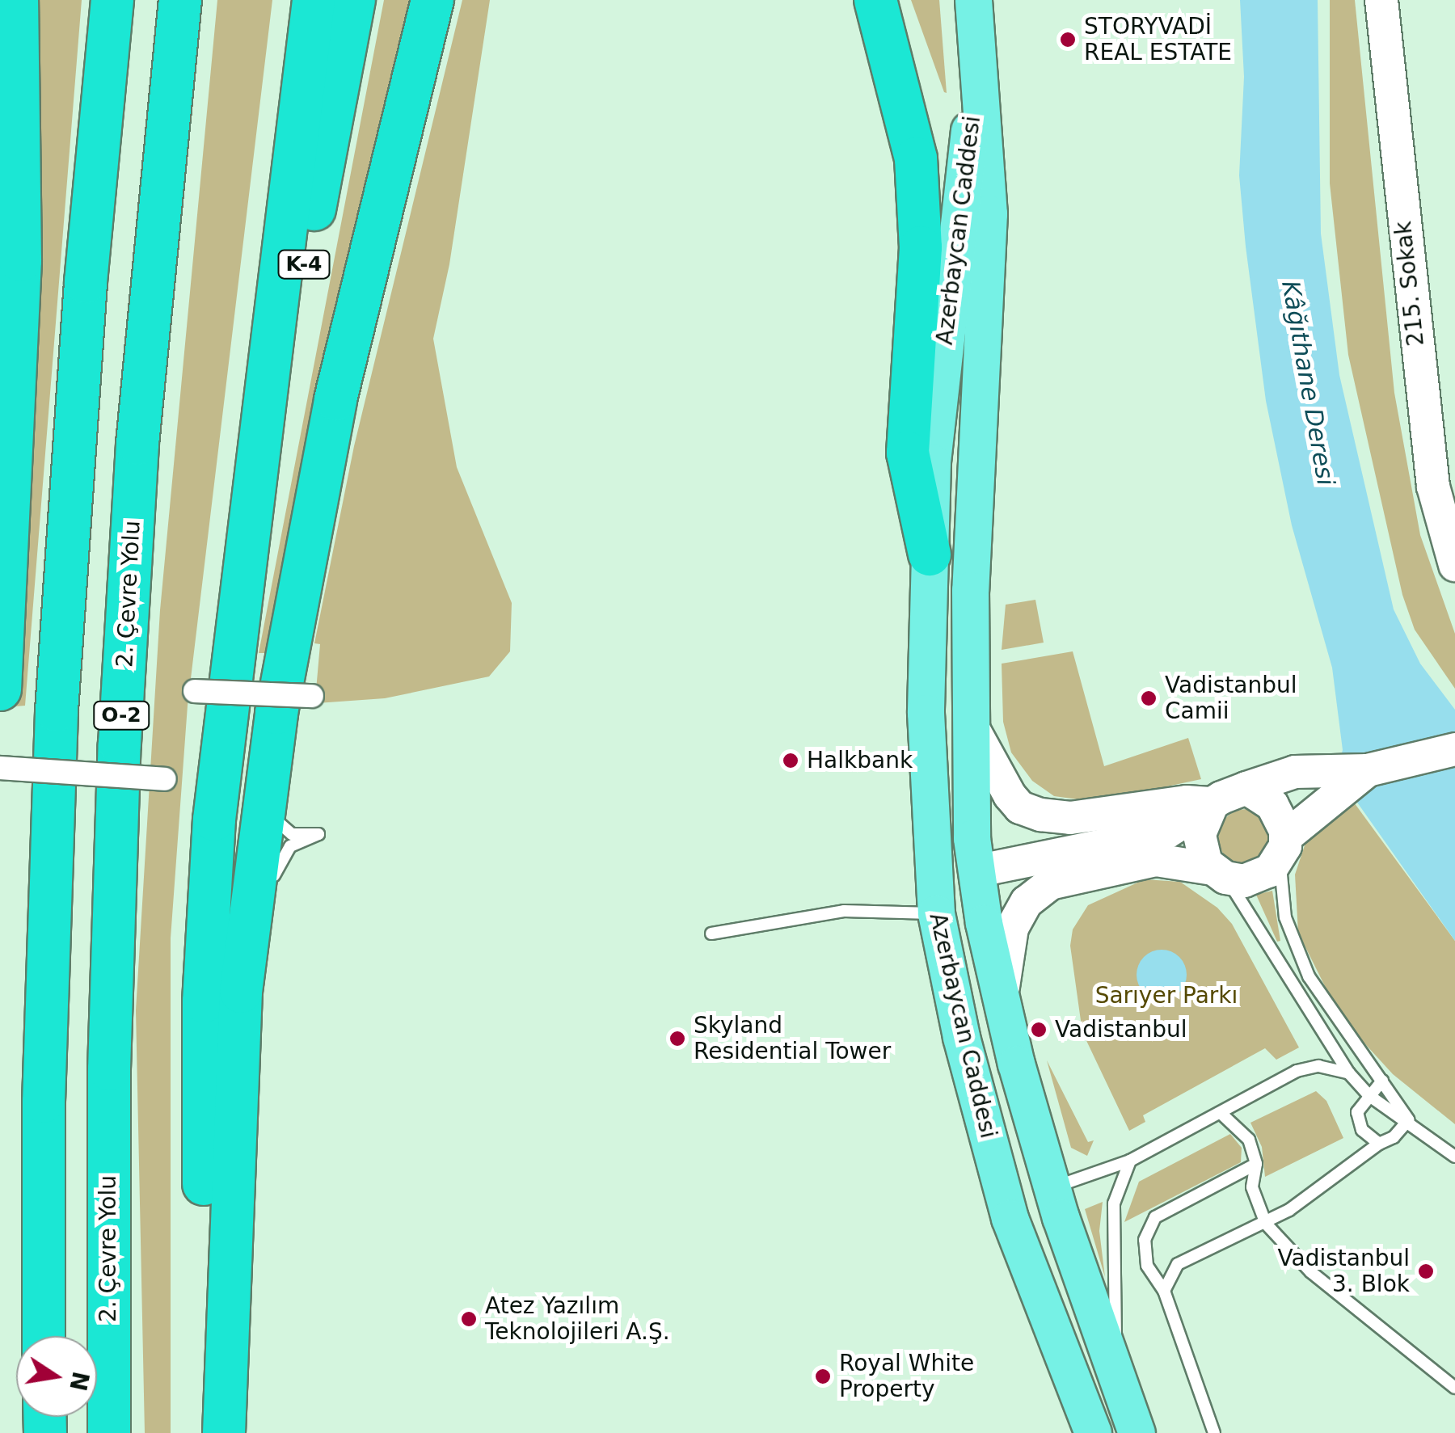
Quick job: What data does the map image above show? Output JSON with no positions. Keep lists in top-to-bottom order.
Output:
{
  "streets": {
    "highway": ["K-4", "2. Çevre Yolu", "O-2"],
    "main road": ["Azerbaycan Caddesi"],
    "street": ["215. Sokak"]
  },
  "water": ["Kâğıthane Deresi"],
  "parks": ["Sarıyer Parkı"],
  "places": [
    "STORYVADİ REAL ESTATE",
    "Vadistanbul Camii",
    "Halkbank",
    "Vadistanbul",
    "Skyland Residential Tower",
    "Vadistanbul 3. Blok",
    "Atez Yazılım Teknolojileri A.Ş.",
    "Royal White Property"
  ],
  "north": "right"
}
